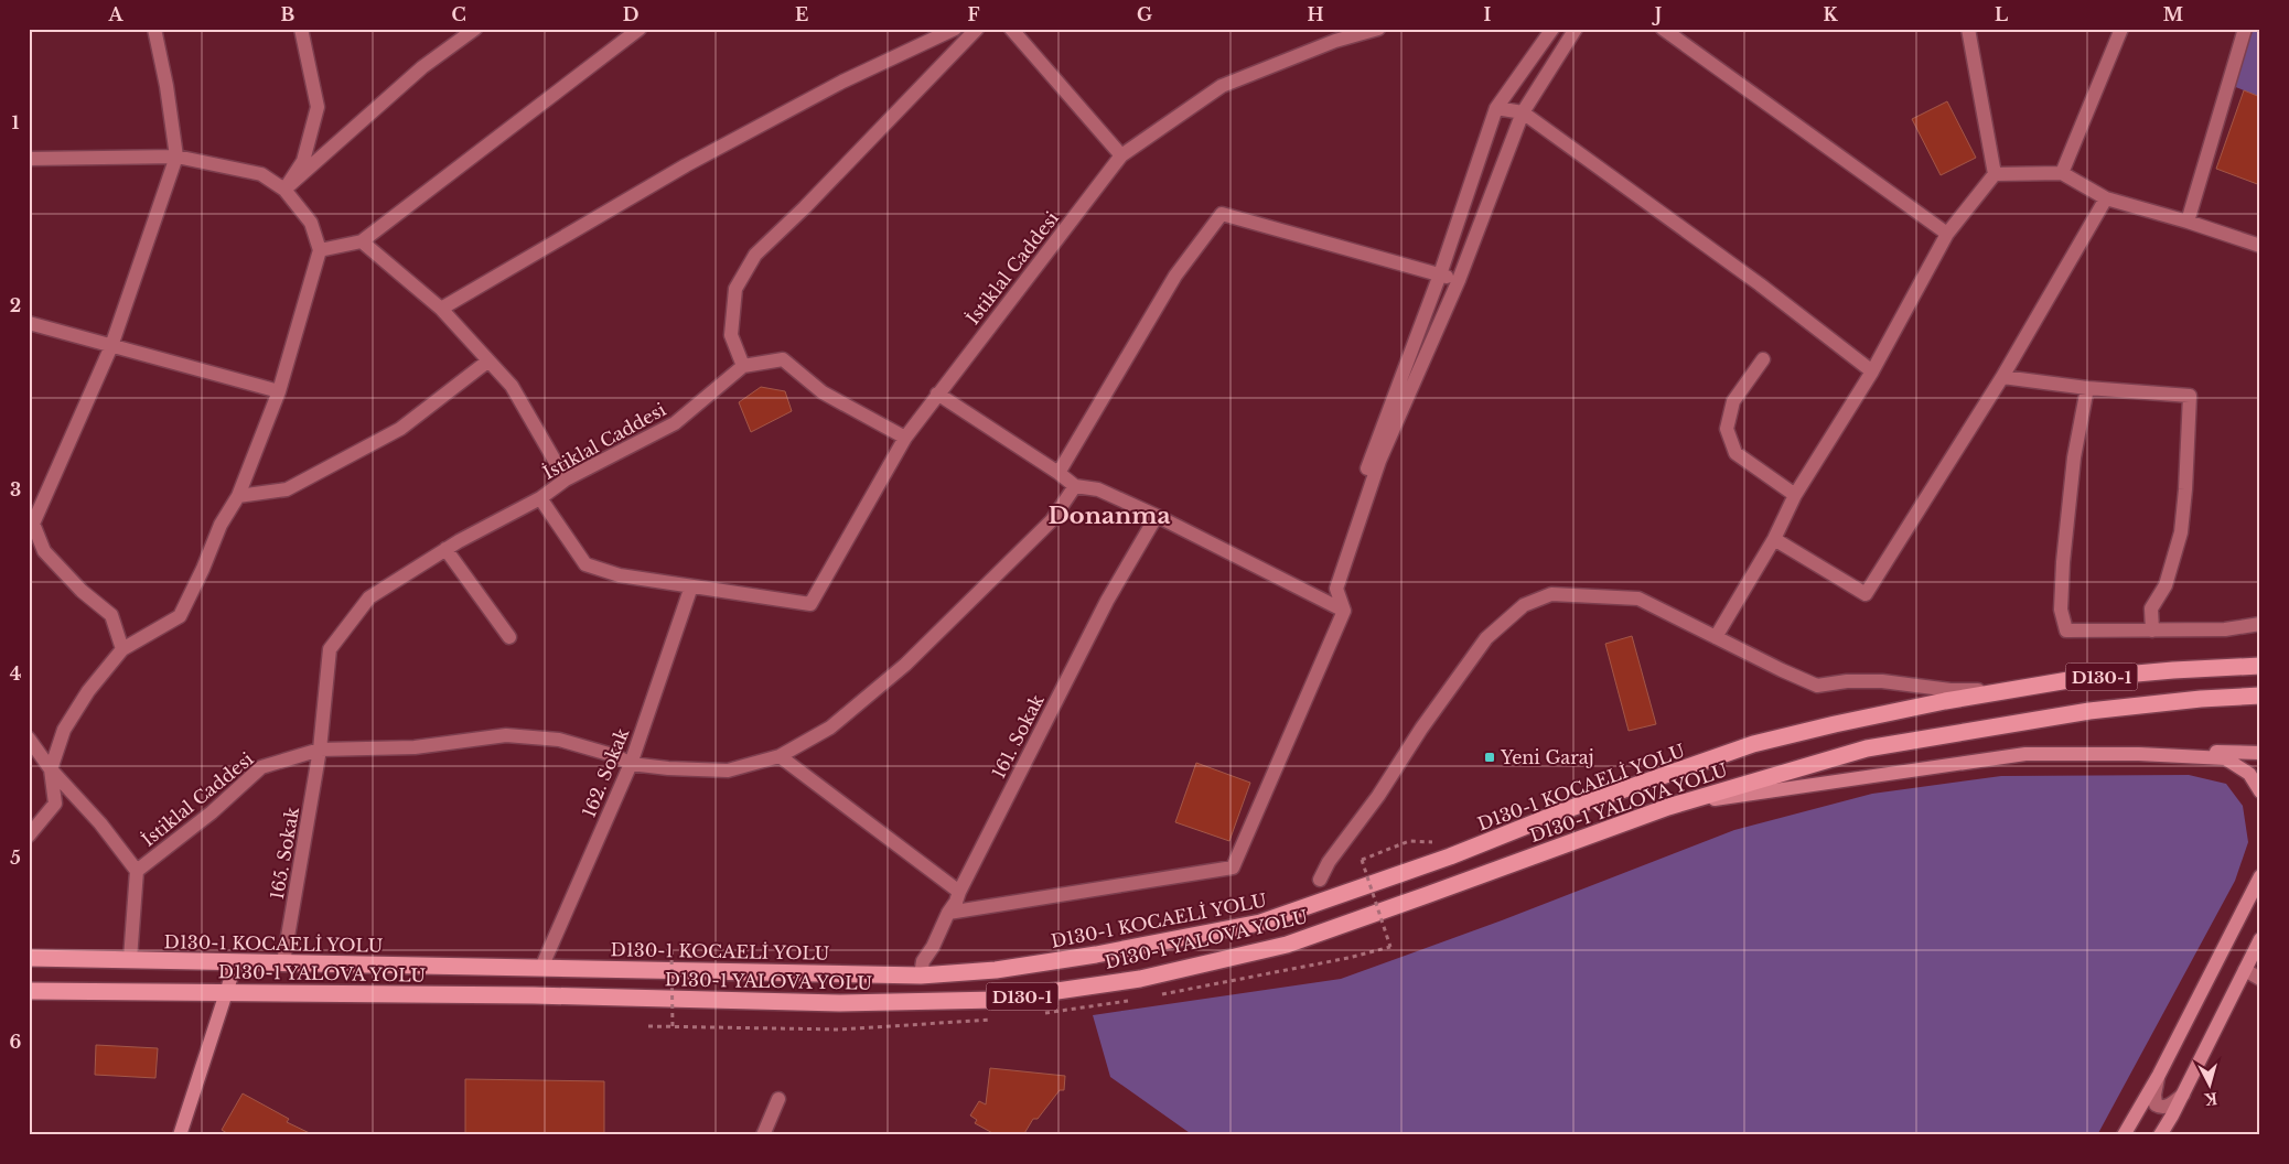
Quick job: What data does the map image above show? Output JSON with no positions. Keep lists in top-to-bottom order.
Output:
{
  "streets": {
    "highway": ["D130-1", "D130-1 KOCAELİ YOLU", "D130-1 YALOVA YOLU"],
    "street": [
      "İstiklal Caddesi",
      "161. Sokak",
      "162. Sokak",
      "165. Sokak"
    ]
  },
  "crossings": [
    ["İstiklal Caddesi", "162. Sokak"],
    ["İstiklal Caddesi", "D130-1 KOCAELİ YOLU"],
    ["İstiklal Caddesi", "165. Sokak"],
    ["161. Sokak", "D130-1 KOCAELİ YOLU"],
    ["162. Sokak", "D130-1 KOCAELİ YOLU"],
    ["D130-1 KOCAELİ YOLU", "165. Sokak"]
  ],
  "districts": ["Donanma"],
  "places": {
    "transit": ["Yeni Garaj"]
  },
  "north": "bottom",
  "grid": {
    "columns": [
      "A",
      "B",
      "C",
      "D",
      "E",
      "F",
      "G",
      "H",
      "I",
      "J",
      "K",
      "L",
      "M"
    ],
    "rows": [
      "1",
      "2",
      "3",
      "4",
      "5",
      "6"
    ]
  }
}
